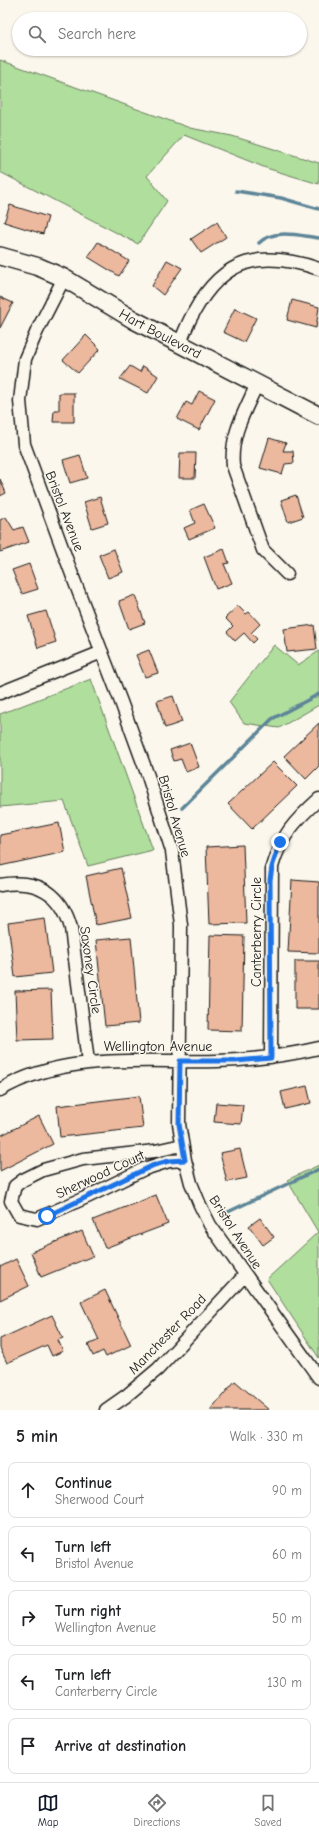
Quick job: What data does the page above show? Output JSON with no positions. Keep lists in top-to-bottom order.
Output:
{
  "streets": {
    "street": [
      "Hart Boulevard",
      "Bristol Avenue",
      "Canterberry Circle",
      "Saxoney Circle",
      "Wellington Avenue",
      "Sherwood Court",
      "Manchester Road"
    ]
  },
  "crossings": [
    ["Hart Boulevard", "Bristol Avenue"],
    ["Bristol Avenue", "Wellington Avenue"],
    ["Bristol Avenue", "Sherwood Court"],
    ["Bristol Avenue", "Manchester Road"],
    ["Canterberry Circle", "Wellington Avenue"],
    ["Saxoney Circle", "Wellington Avenue"]
  ],
  "page": {
    "search": "Search here",
    "heading": ["5 min", "Walk · 330 m"],
    "list": [
      ["Continue", "Sherwood Court", "90 m"],
      ["Turn left", "Bristol Avenue", "60 m"],
      ["Turn right", "Wellington Avenue", "50 m"],
      ["Turn left", "Canterberry Circle", "130 m"],
      "Arrive at destination"
    ],
    "nav": ["Map", "Directions", "Saved"]
  }
}
